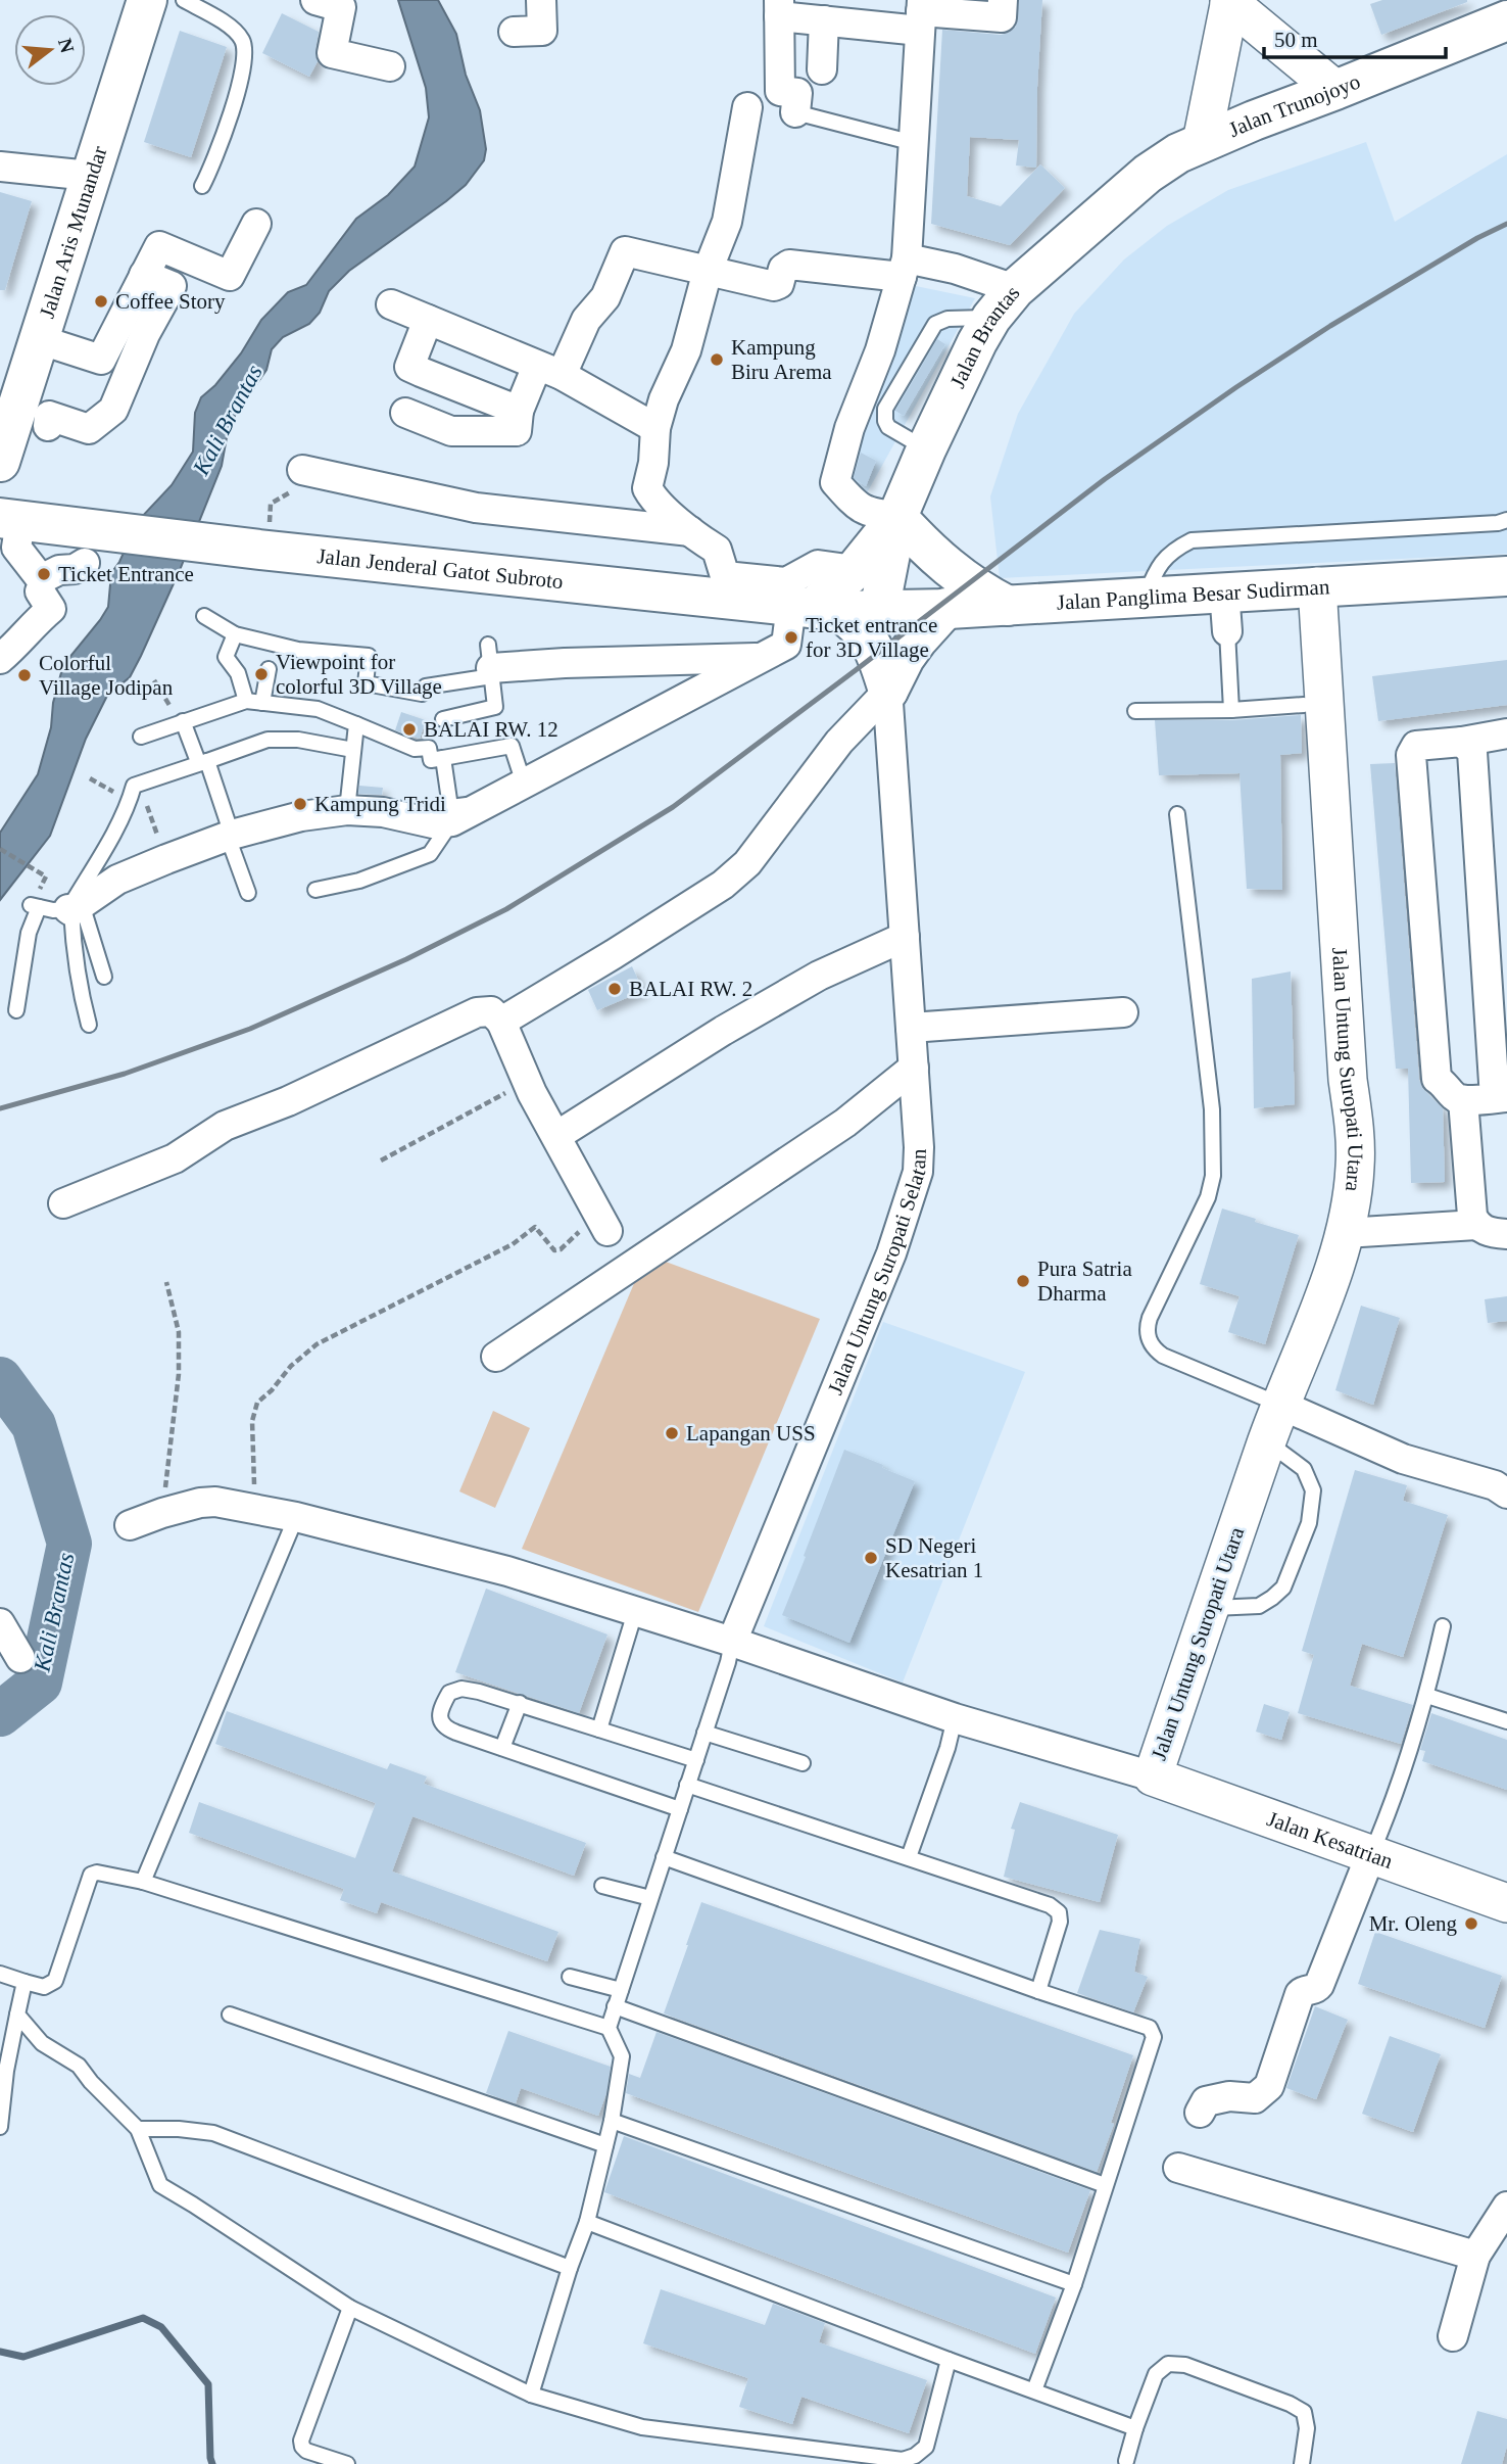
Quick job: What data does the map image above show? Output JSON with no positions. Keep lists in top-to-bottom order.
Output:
{
  "streets": {
    "main road": [
      "Jalan Trunojoyo",
      "Jalan Aris Munandar",
      "Jalan Brantas",
      "Jalan Jenderal Gatot Subroto",
      "Jalan Panglima Besar Sudirman"
    ],
    "street": ["Jalan Untung Suropati Utara", "Jalan Untung Suropati Selatan", "Jalan Kesatrian"]
  },
  "crossings": [
    ["Jalan Trunojoyo", "Jalan Brantas"],
    ["Jalan Brantas", "Jalan Jenderal Gatot Subroto"],
    ["Jalan Brantas", "Jalan Panglima Besar Sudirman"],
    ["Jalan Brantas", "Jalan Untung Suropati Selatan"],
    ["Jalan Jenderal Gatot Subroto", "Jalan Panglima Besar Sudirman"],
    ["Jalan Jenderal Gatot Subroto", "Jalan Untung Suropati Selatan"],
    ["Jalan Panglima Besar Sudirman", "Jalan Untung Suropati Utara"],
    ["Jalan Panglima Besar Sudirman", "Jalan Untung Suropati Selatan"],
    ["Jalan Untung Suropati Utara", "Jalan Kesatrian"]
  ],
  "water": ["Kali Brantas"],
  "places": [
    "Coffee Story",
    "Kampung Biru Arema",
    "Ticket Entrance",
    "Ticket entrance for 3D Village",
    "Viewpoint for colorful 3D Village",
    "Colorful Village Jodipan",
    "BALAI RW. 12",
    "Kampung Tridi",
    "BALAI RW. 2",
    "Pura Satria Dharma",
    "Lapangan USS",
    "SD Negeri Kesatrian 1",
    "Mr. Oleng"
  ],
  "scale_bar": "50 m",
  "north": "right"
}
